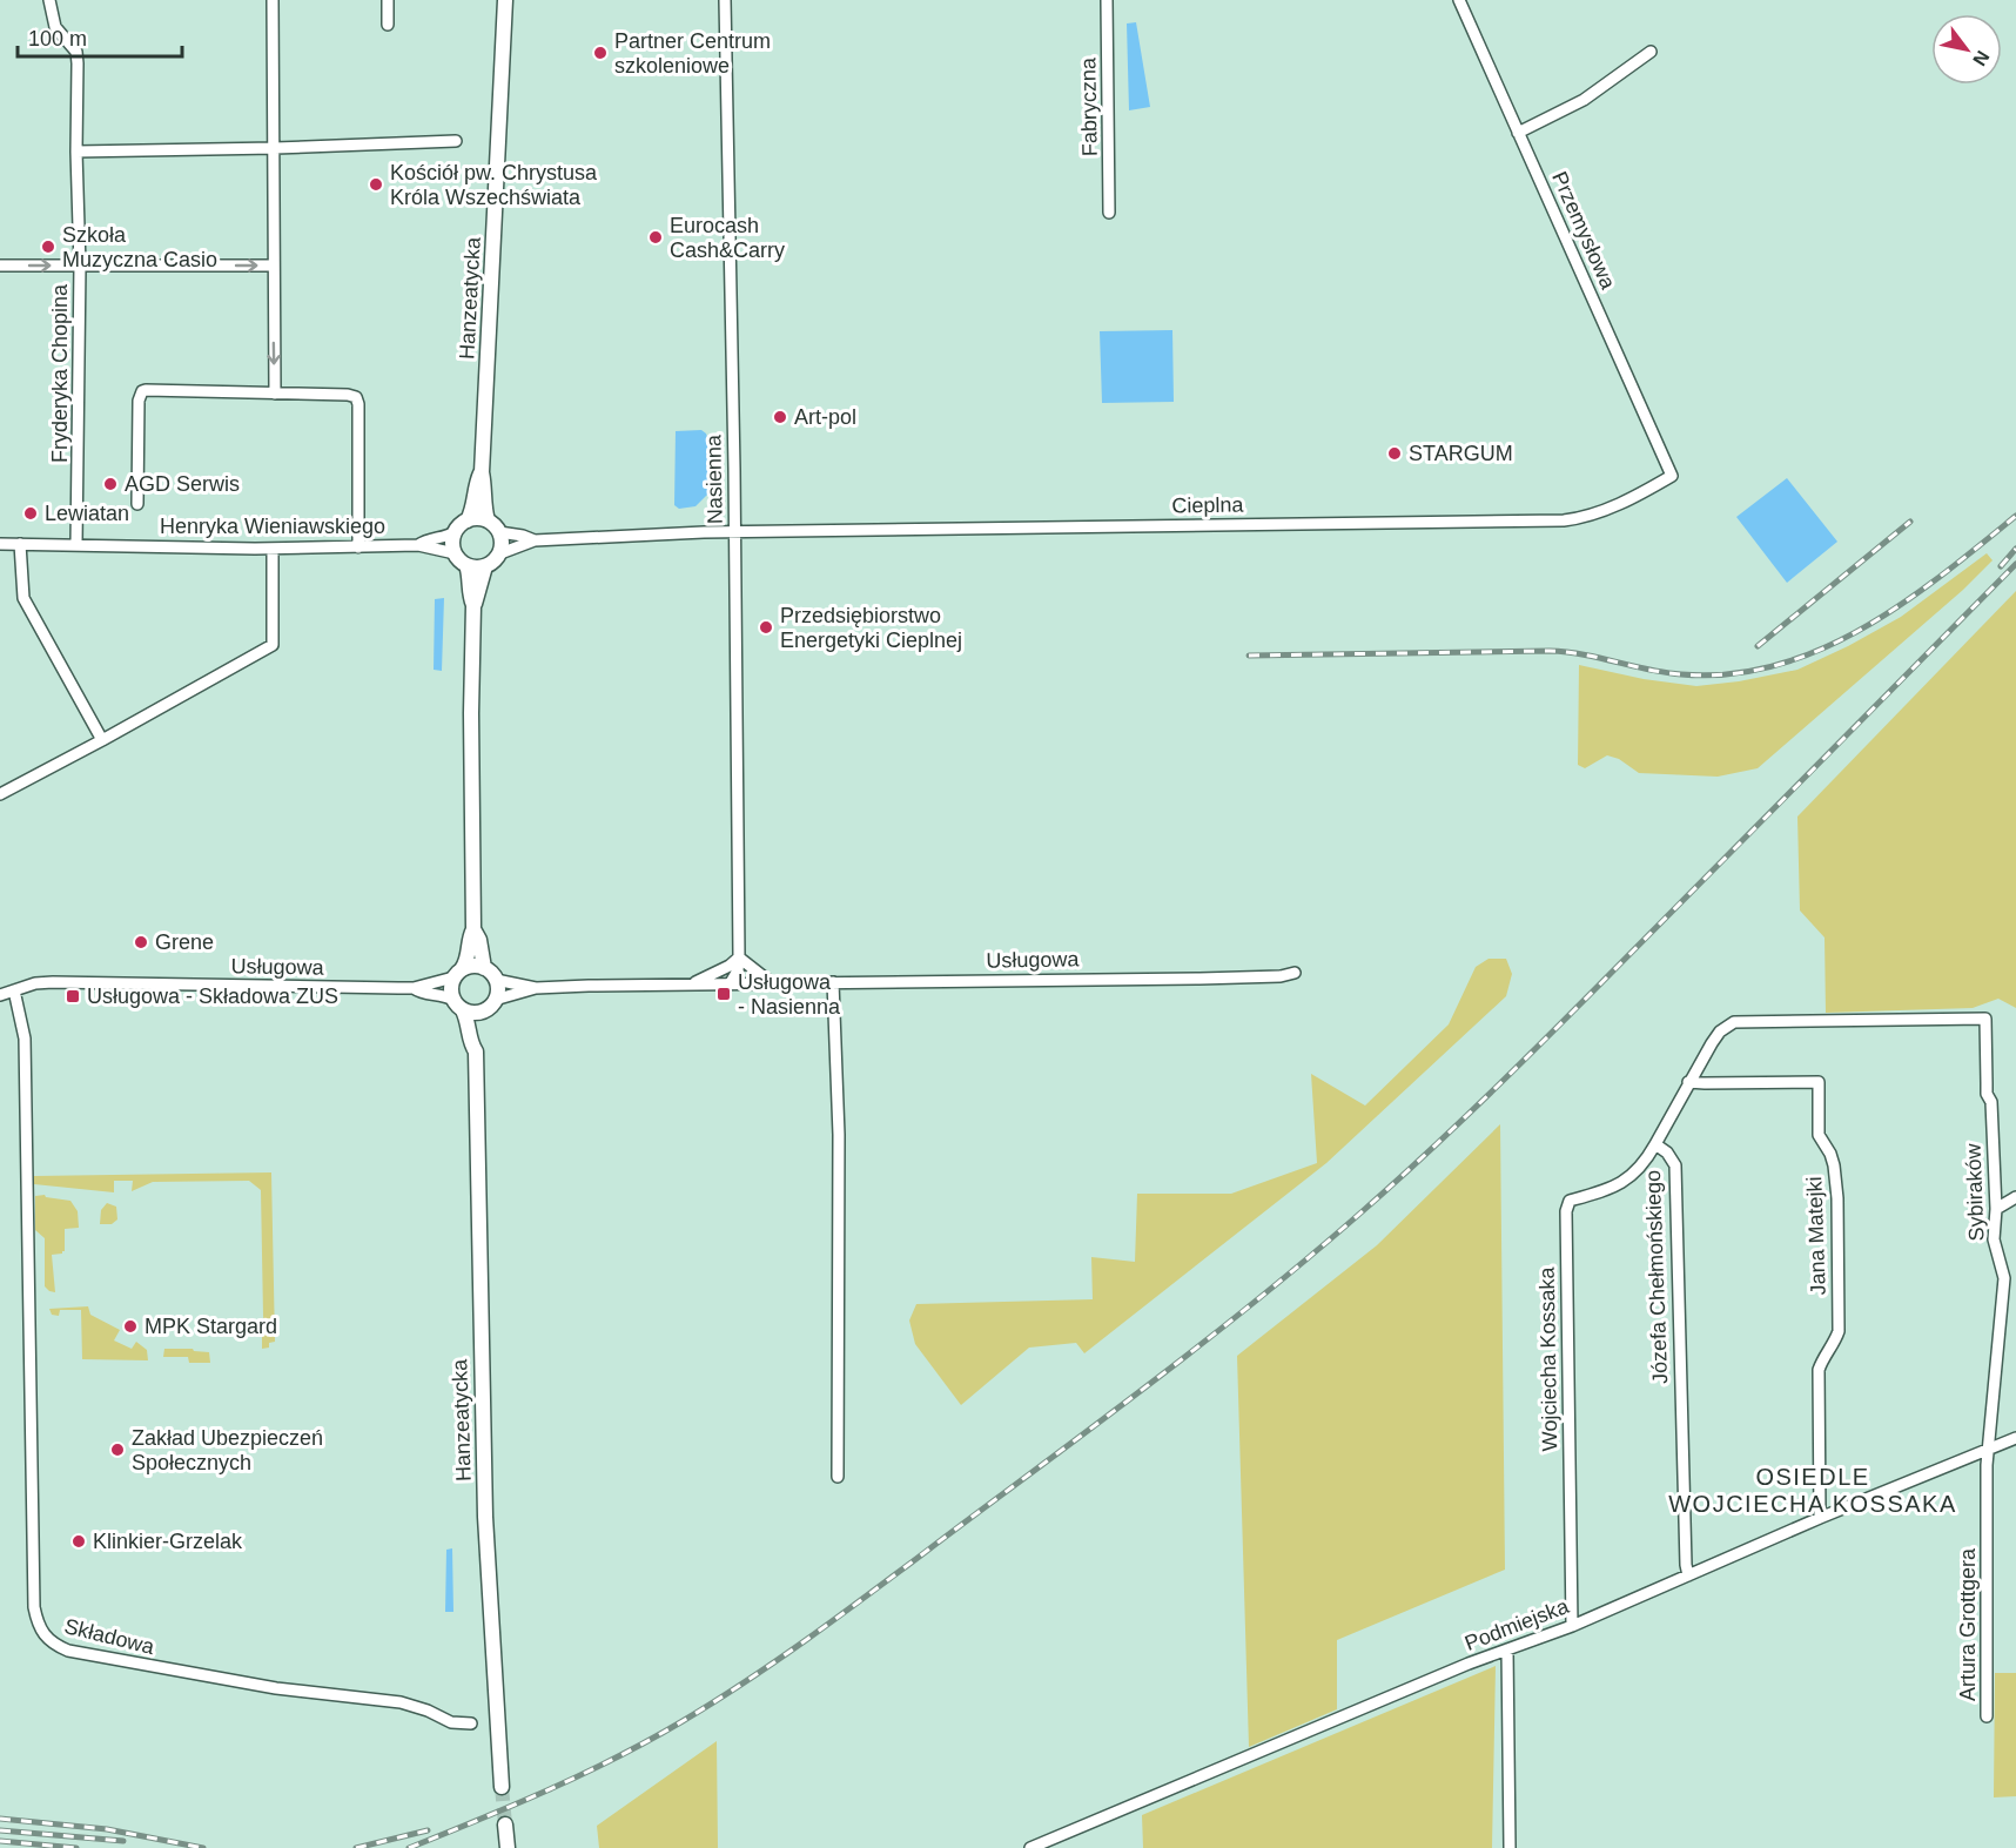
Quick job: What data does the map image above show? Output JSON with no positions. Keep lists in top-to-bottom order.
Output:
{
  "streets": {
    "street": [
      "Fabryczna",
      "Przemysłowa",
      "Hanzeatycka",
      "Fryderyka Chopina",
      "Nasienna",
      "Cieplna",
      "Henryka Wieniawskiego",
      "Usługowa",
      "Sybiraków",
      "Jana Matejki",
      "Józefa Chełmońskiego",
      "Wojciecha Kossaka",
      "Podmiejska",
      "Artura Grottgera",
      "Składowa"
    ]
  },
  "crossings": [
    ["Przemysłowa", "Cieplna"],
    ["Hanzeatycka", "Henryka Wieniawskiego"],
    ["Hanzeatycka", "Usługowa"],
    ["Fryderyka Chopina", "Henryka Wieniawskiego"],
    ["Nasienna", "Cieplna"],
    ["Nasienna", "Usługowa"],
    ["Usługowa", "Składowa"],
    ["Sybiraków", "Józefa Chełmońskiego"],
    ["Sybiraków", "Podmiejska"],
    ["Sybiraków", "Artura Grottgera"],
    ["Jana Matejki", "Józefa Chełmońskiego"],
    ["Jana Matejki", "Podmiejska"],
    ["Józefa Chełmońskiego", "Wojciecha Kossaka"],
    ["Józefa Chełmońskiego", "Podmiejska"],
    ["Wojciecha Kossaka", "Podmiejska"],
    ["Podmiejska", "Artura Grottgera"]
  ],
  "districts": ["OSIEDLE WOJCIECHA KOSSAKA"],
  "places": {
    "other": [
      "Partner Centrum szkoleniowe",
      "Kościół pw. Chrystusa Króla Wszechświata",
      "Eurocash Cash&Carry",
      "Szkoła Muzyczna Casio",
      "Art-pol",
      "STARGUM",
      "AGD Serwis",
      "Lewiatan",
      "Przedsiębiorstwo Energetyki Cieplnej",
      "Grene",
      "MPK Stargard",
      "Zakład Ubezpieczeń Społecznych",
      "Klinkier-Grzelak"
    ],
    "transit": ["Usługowa - Nasienna", "Usługowa - Składowa ZUS"]
  },
  "scale_bar": "100 m",
  "north": "bottom right"
}
